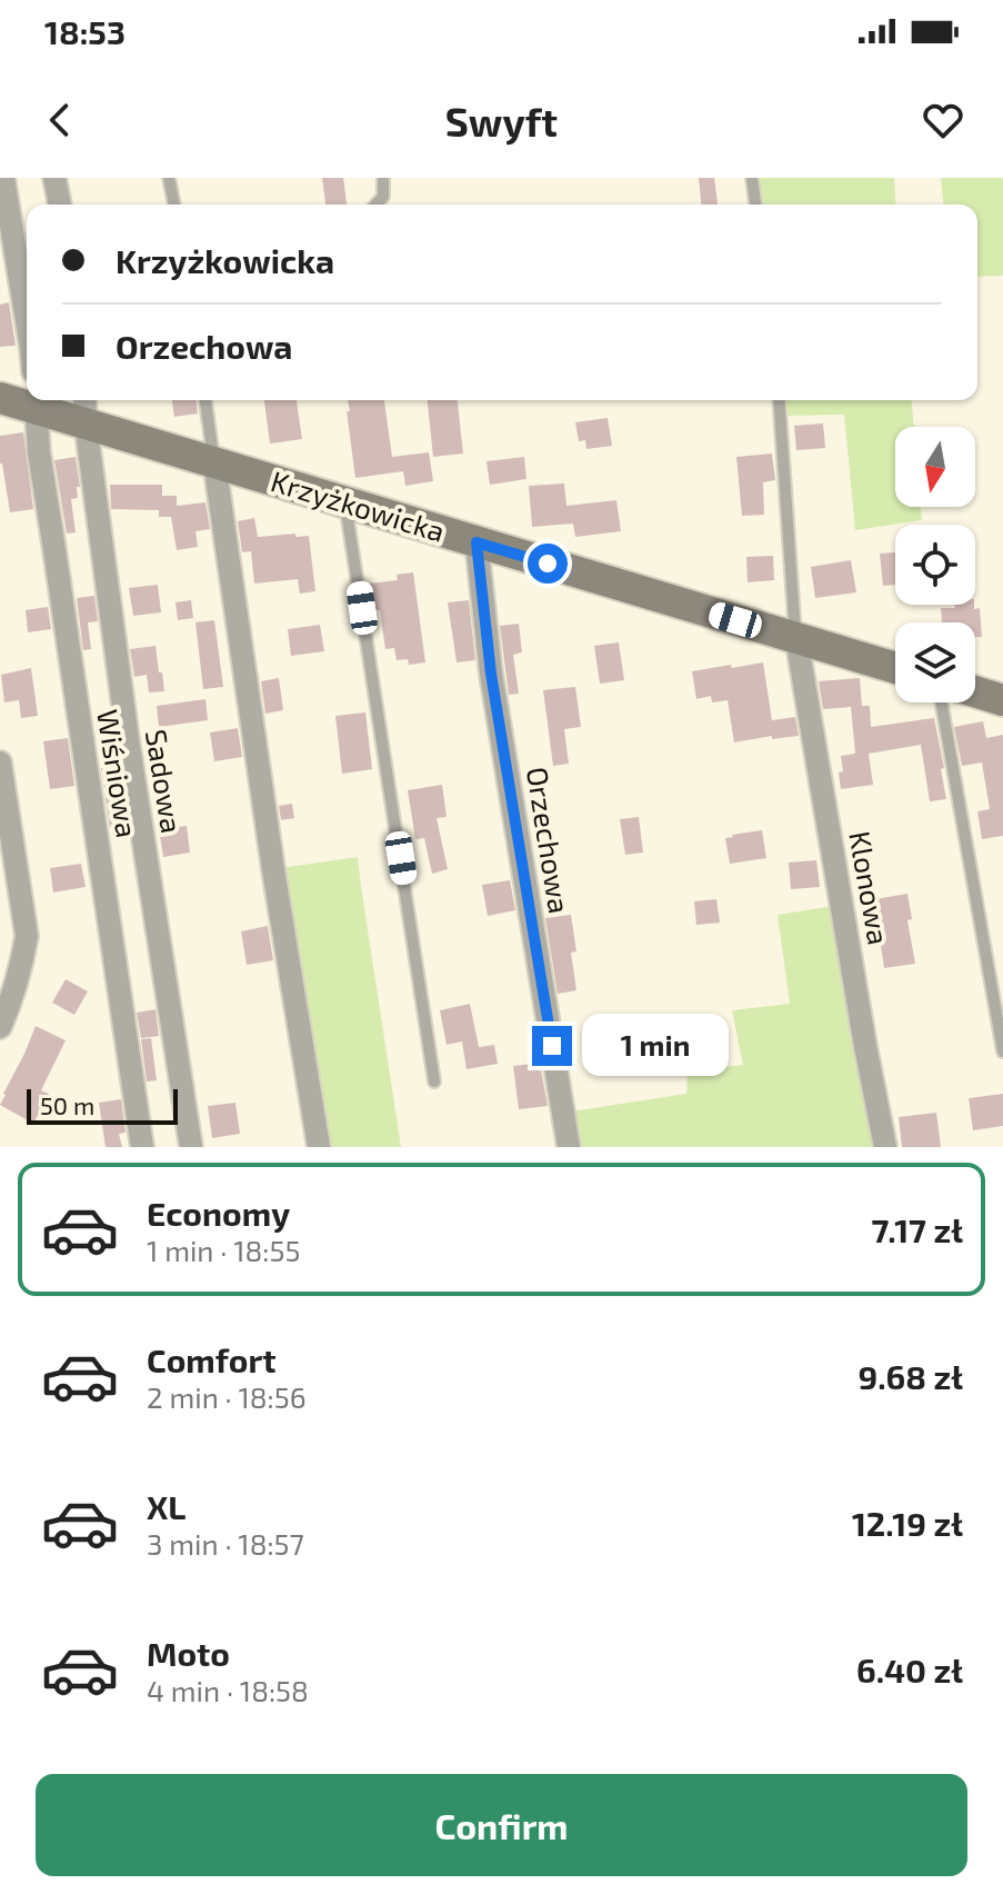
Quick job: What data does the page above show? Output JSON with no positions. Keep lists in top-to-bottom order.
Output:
{
  "streets": {
    "street": [
      "Krzyżkowicka",
      "Wiśniowa",
      "Sadowa",
      "Orzechowa",
      "Klonowa"
    ]
  },
  "crossings": [
    ["Krzyżkowicka", "Wiśniowa"],
    ["Krzyżkowicka", "Sadowa"],
    ["Krzyżkowicka", "Orzechowa"],
    ["Krzyżkowicka", "Klonowa"]
  ],
  "scale_bar": "50 m",
  "north": "bottom",
  "page": {
    "status": "18:53",
    "header": "Swyft",
    "banner": ["Krzyżkowicka", "Orzechowa"],
    "bubble": "1 min",
    "scale": "50 m",
    "list": [
      {
        "name": "Economy",
        "note": "1 min · 18:55",
        "value": "7.17 zł"
      },
      {
        "name": "Comfort",
        "note": "2 min · 18:56",
        "value": "9.68 zł"
      },
      {
        "name": "XL",
        "note": "3 min · 18:57",
        "value": "12.19 zł"
      },
      {
        "name": "Moto",
        "note": "4 min · 18:58",
        "value": "6.40 zł"
      }
    ],
    "buttons": "Confirm"
  }
}
